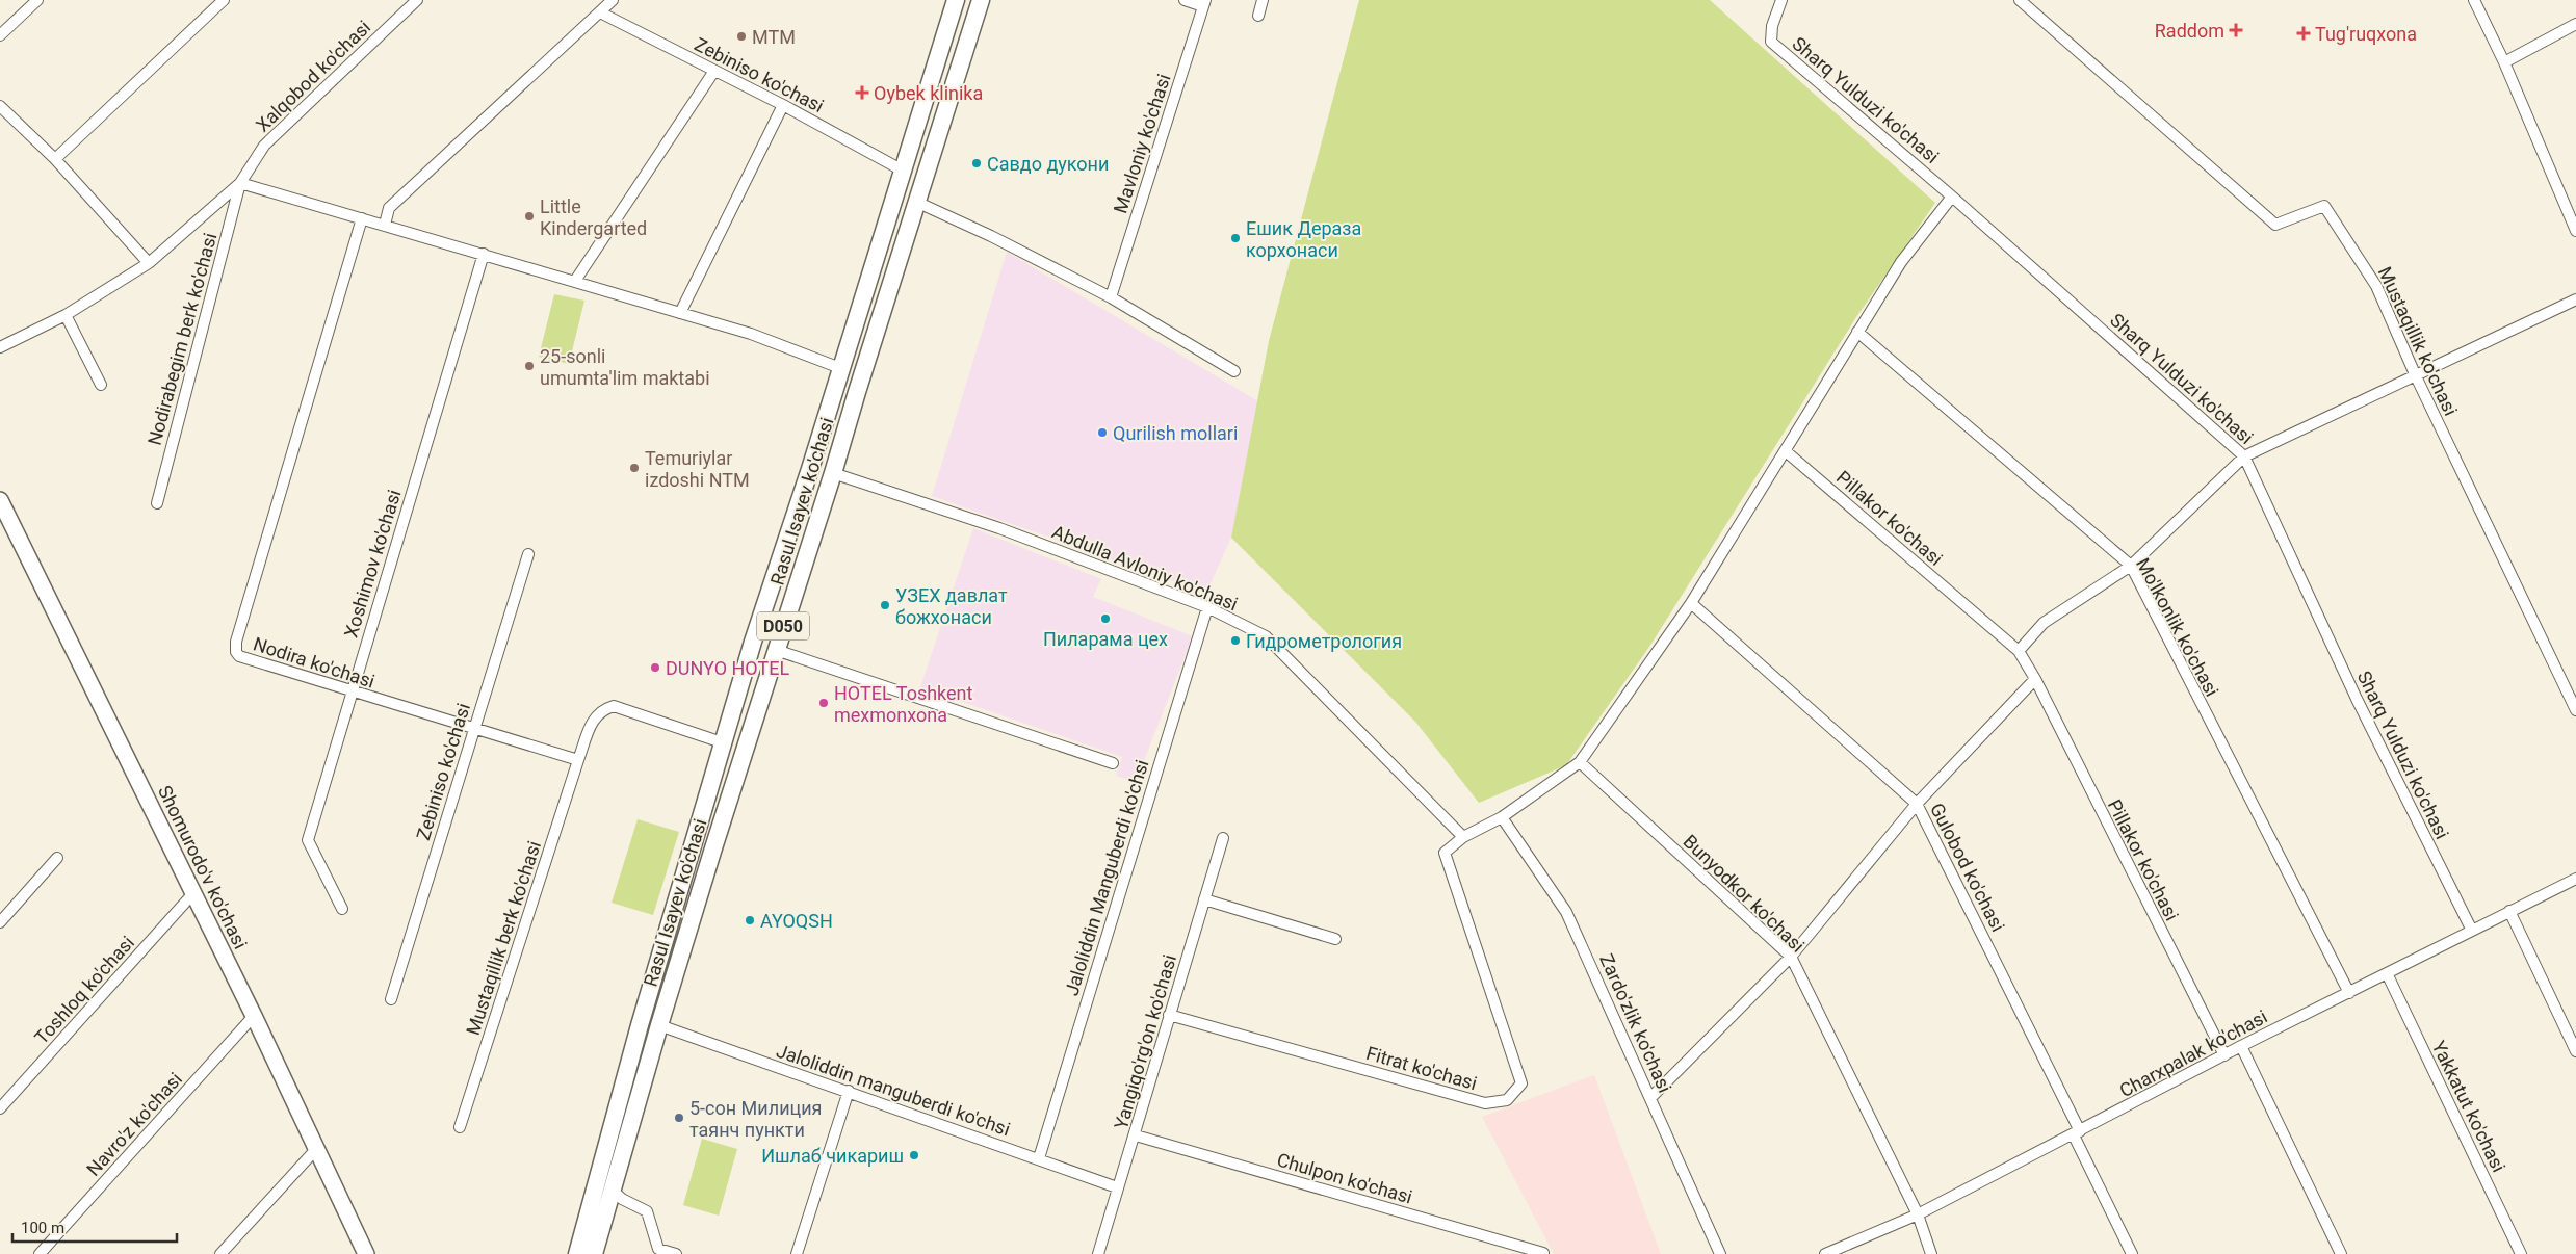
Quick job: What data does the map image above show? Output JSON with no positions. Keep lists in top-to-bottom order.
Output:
{
  "streets": {
    "main road": ["Rasul Isayev ko'chasi", "D050"],
    "street": [
      "Zebiniso ko'chasi",
      "Xalqobod ko'chasi",
      "Sharq Yulduzi ko'chasi",
      "Mavloniy ko'chasi",
      "Nodirabegim berk ko'chasi",
      "Mustaqillik ko'chasi",
      "Pillakor ko'chasi",
      "Xoshimov ko'chasi",
      "Abdulla Avloniy ko'chasi",
      "Mo'lkonlik ko'chasi",
      "Nodira ko'chasi",
      "Shomurodo'v ko'chasi",
      "Gulobod ko'chasi",
      "Jaloliddin Manguberdi ko'chsi",
      "Bunyodkor ko'chasi",
      "Mustaqillik berk ko'chasi",
      "Toshloq ko'chasi",
      "Zardo'zlik ko'chasi",
      "Yangiqo'rg'on ko'chasi",
      "Charxpalak ko'chasi",
      "Fitrat ko'chasi",
      "Jaloliddin manguberdi ko'chsi",
      "Yakkatut ko'chasi",
      "Navro'z ko'chasi",
      "Chulpon ko'chasi"
    ]
  },
  "crossings": [
    ["Zebiniso ko'chasi", "Rasul Isayev ko'chasi"],
    ["Zebiniso ko'chasi", "Nodira ko'chasi"],
    ["Xalqobod ko'chasi", "Nodirabegim berk ko'chasi"],
    ["Sharq Yulduzi ko'chasi", "Charxpalak ko'chasi"],
    ["Rasul Isayev ko'chasi", "Abdulla Avloniy ko'chasi"],
    ["Rasul Isayev ko'chasi", "Jaloliddin manguberdi ko'chsi"],
    ["Pillakor ko'chasi", "Charxpalak ko'chasi"],
    ["Xoshimov ko'chasi", "Nodira ko'chasi"],
    ["Abdulla Avloniy ko'chasi", "Jaloliddin Manguberdi ko'chsi"],
    ["Abdulla Avloniy ko'chasi", "Fitrat ko'chasi"],
    ["Mo'lkonlik ko'chasi", "Charxpalak ko'chasi"],
    ["Nodira ko'chasi", "Mustaqillik berk ko'chasi"],
    ["Shomurodo'v ko'chasi", "Toshloq ko'chasi"],
    ["Shomurodo'v ko'chasi", "Navro'z ko'chasi"],
    ["Gulobod ko'chasi", "Charxpalak ko'chasi"],
    ["Jaloliddin Manguberdi ko'chsi", "Jaloliddin manguberdi ko'chsi"],
    ["Bunyodkor ko'chasi", "Charxpalak ko'chasi"],
    ["Yangiqo'rg'on ko'chasi", "Fitrat ko'chasi"],
    ["Yangiqo'rg'on ko'chasi", "Jaloliddin manguberdi ko'chsi"],
    ["Yangiqo'rg'on ko'chasi", "Chulpon ko'chasi"],
    ["Charxpalak ko'chasi", "Yakkatut ko'chasi"]
  ],
  "places": {
    "health": ["Raddom", "Tug'ruqxona", "Oybek klinika"],
    "other": [
      "MTM",
      "Савдо дукони",
      "Little Kindergarted",
      "Ешик Дераза корхонаси",
      "25-sonli umumta'lim maktabi",
      "Qurilish mollari",
      "Temuriylar izdoshi NTM",
      "УЗЕХ давлат божхонаси",
      "Пиларама цех",
      "Гидрометрология",
      "DUNYO HOTEL",
      "HOTEL Toshkent mexmonxona",
      "AYOQSH",
      "5-сон Милиция таянч пункти",
      "Ишлаб чикариш"
    ]
  },
  "scale_bar": "100 m"
}
